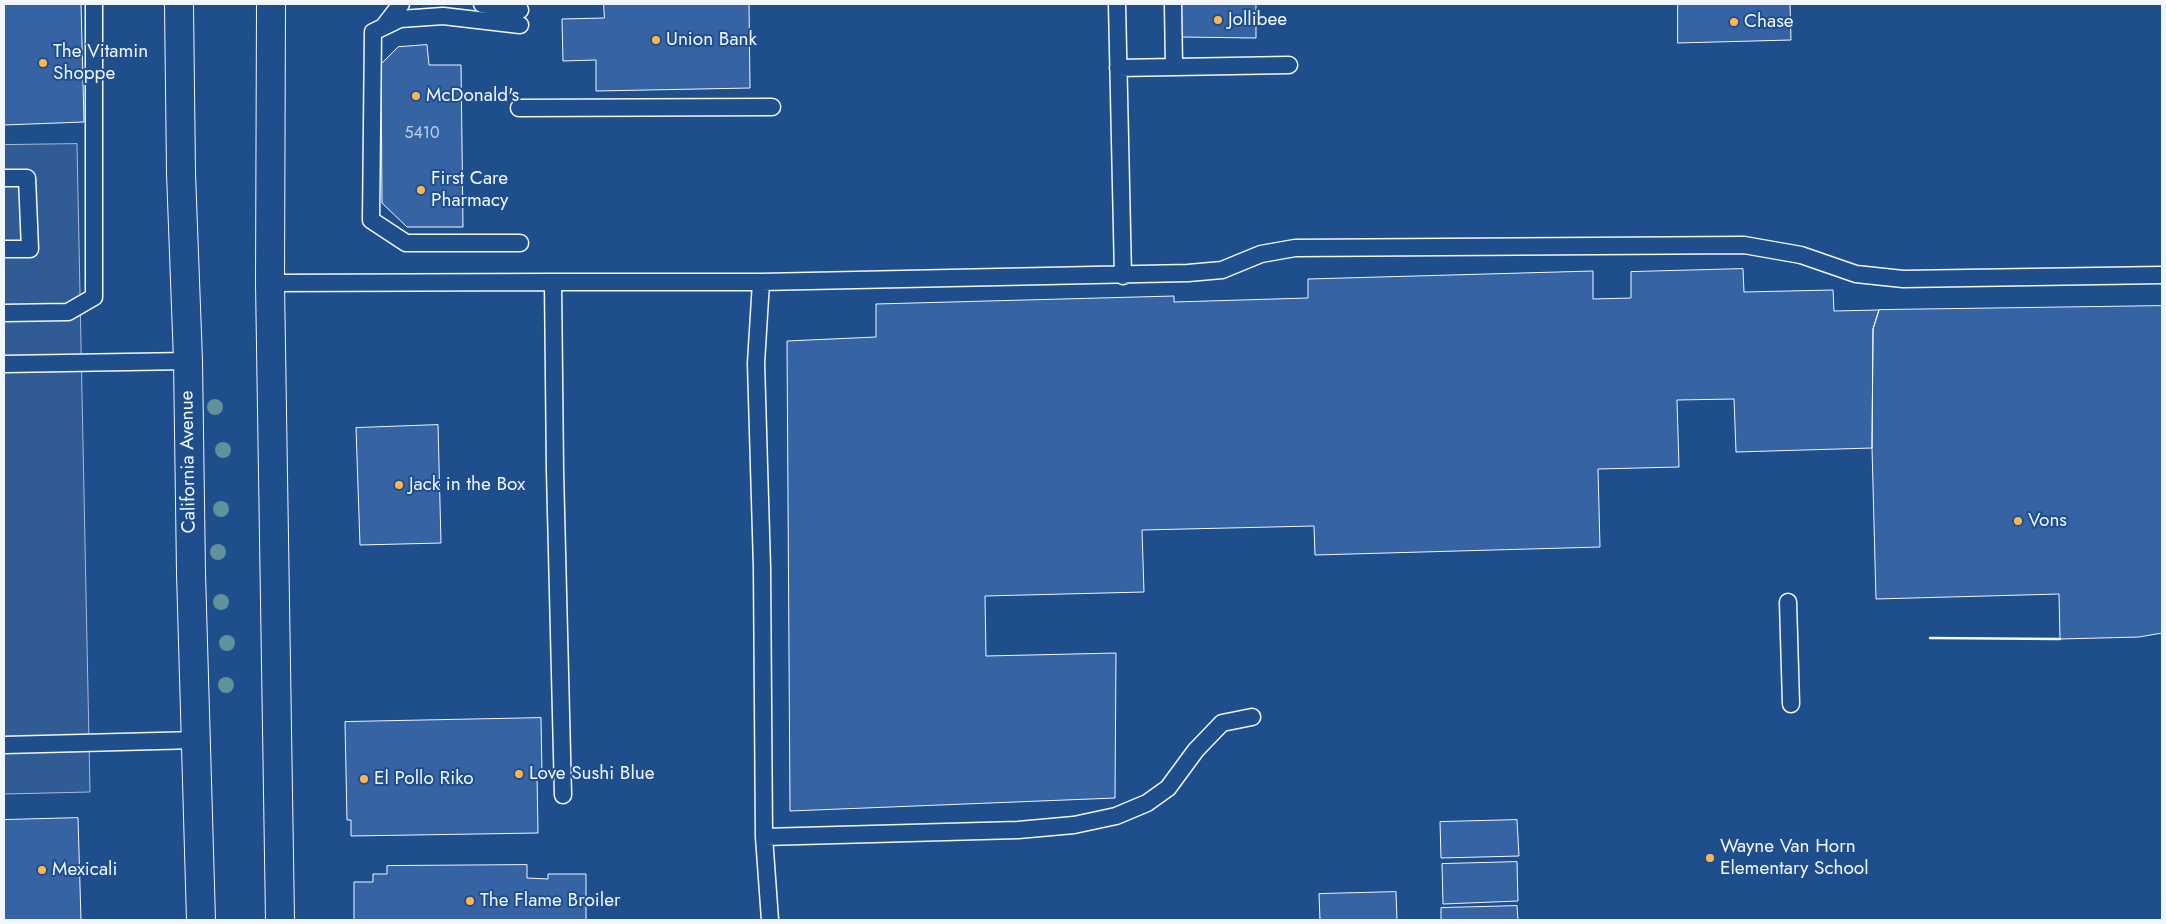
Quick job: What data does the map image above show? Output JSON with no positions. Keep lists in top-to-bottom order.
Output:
{
  "streets": {
    "main road": ["California Avenue"]
  },
  "places": [
    "Jollibee",
    "Chase",
    "Union Bank",
    "The Vitamin Shoppe",
    "McDonald's",
    "First Care Pharmacy",
    "Jack in the Box",
    "Vons",
    "Love Sushi Blue",
    "El Pollo Riko",
    "Wayne Van Horn Elementary School",
    "Mexicali",
    "The Flame Broiler"
  ],
  "house_numbers": ["5410"]
}
